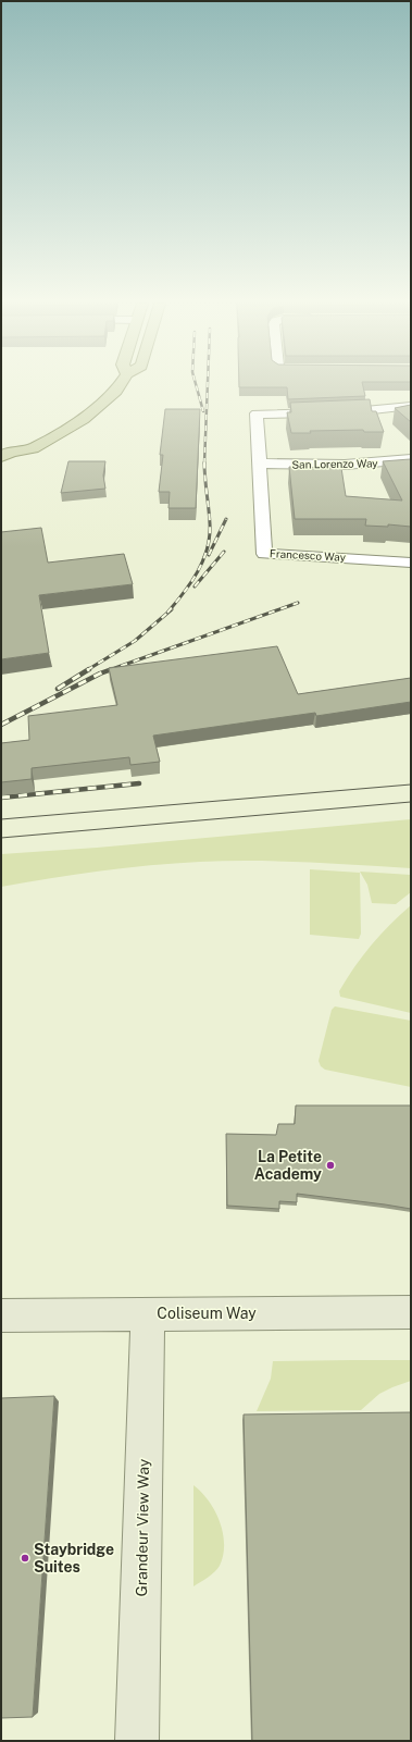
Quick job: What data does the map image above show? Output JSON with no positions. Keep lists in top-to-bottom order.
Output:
{
  "streets": {
    "street": [
      "San Lorenzo Way",
      "Francesco Way",
      "Coliseum Way",
      "Grandeur View Way"
    ]
  },
  "crossings": [
    ["San Lorenzo Way", "Francesco Way"],
    ["Coliseum Way", "Grandeur View Way"]
  ],
  "places": ["La Petite Academy", "Staybridge Suites"]
}
